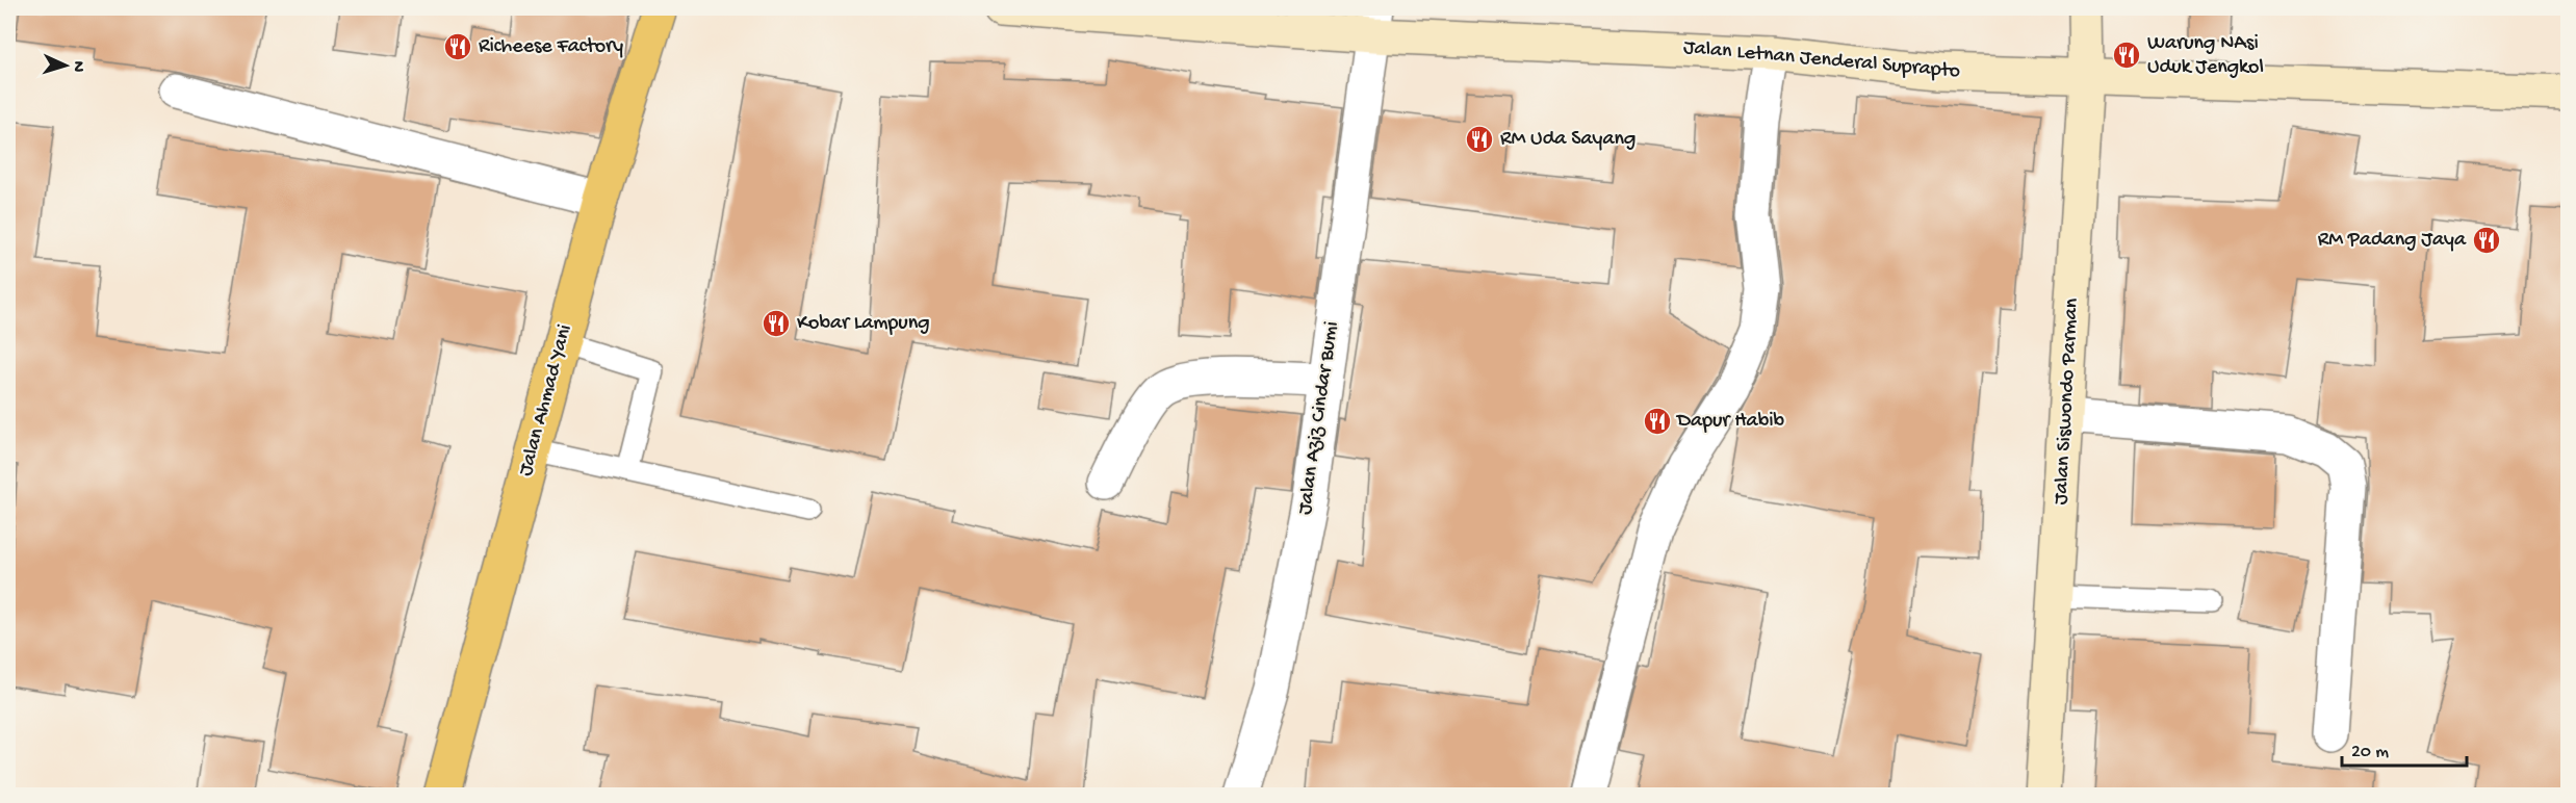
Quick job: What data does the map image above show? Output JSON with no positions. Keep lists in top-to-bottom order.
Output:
{
  "streets": {
    "main road": ["Jalan Ahmad Yani"],
    "street": ["Jalan Letnan Jenderal Suprapto", "Jalan Siswondo Parman", "Jalan Aziz Cindar Bumi"]
  },
  "crossings": [
    ["Jalan Letnan Jenderal Suprapto", "Jalan Siswondo Parman"],
    ["Jalan Letnan Jenderal Suprapto", "Jalan Aziz Cindar Bumi"]
  ],
  "places": {
    "restaurant": [
      "Richeese Factory",
      "Warung NAsi Uduk Jengkol",
      "RM Uda Sayang",
      "RM Padang Jaya",
      "Kobar Lampung",
      "Dapur Habib"
    ]
  },
  "scale_bar": "20 m",
  "north": "right"
}
